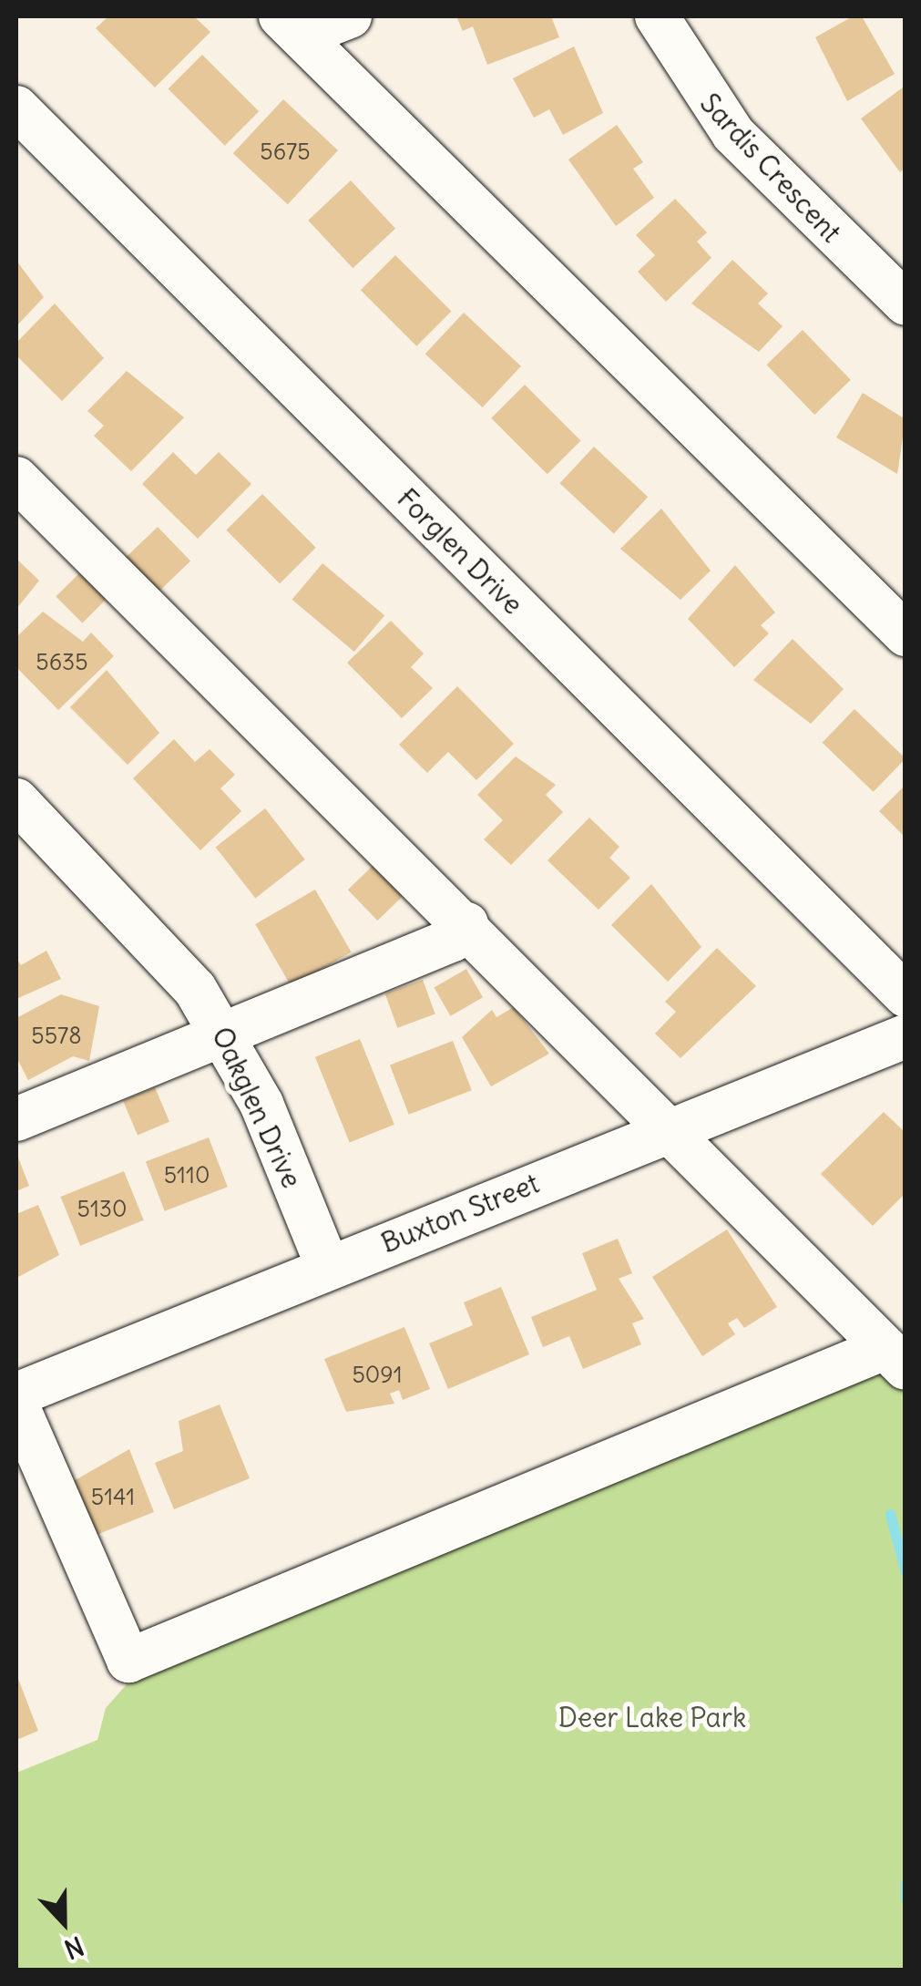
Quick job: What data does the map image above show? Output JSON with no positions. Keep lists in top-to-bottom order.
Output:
{
  "streets": {
    "street": [
      "Sardis Crescent",
      "Forglen Drive",
      "Oakglen Drive",
      "Buxton Street"
    ]
  },
  "crossings": [
    ["Oakglen Drive", "Buxton Street"]
  ],
  "parks": ["Deer Lake Park"],
  "house_numbers": [
    "5675",
    "5635",
    "5578",
    "5110",
    "5130",
    "5091",
    "5141"
  ],
  "north": "bottom"
}
